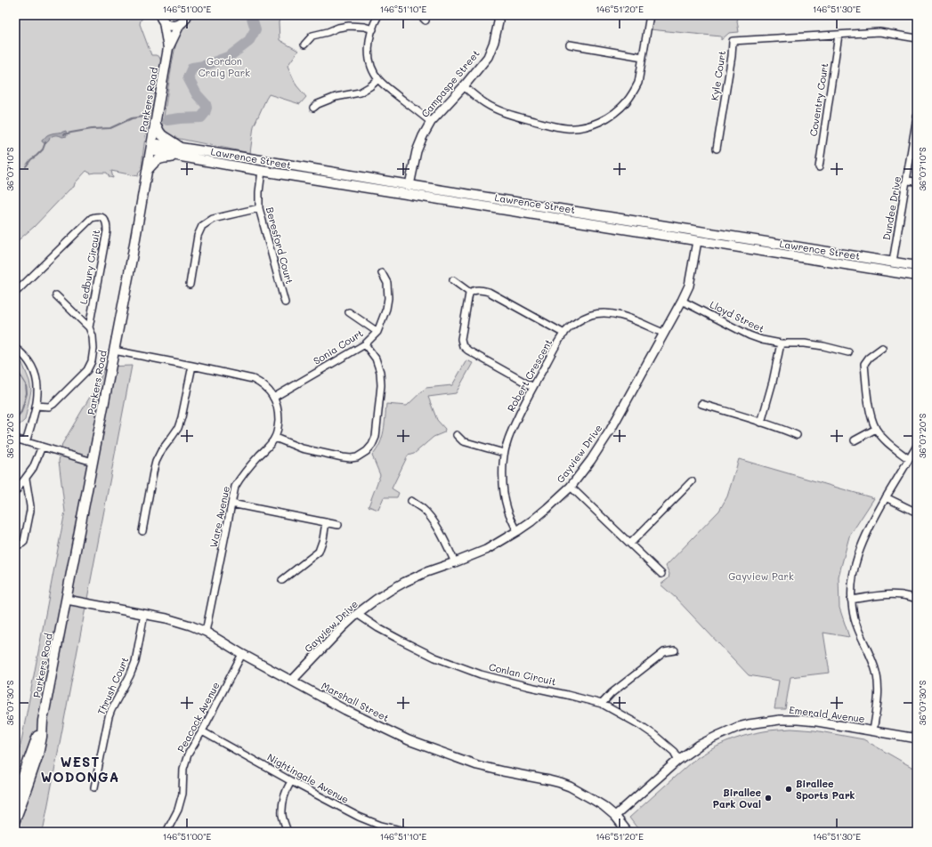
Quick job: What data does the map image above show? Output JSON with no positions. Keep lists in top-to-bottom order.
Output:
{
  "streets": {
    "main road": ["Parkers Road", "Lawrence Street"],
    "street": [
      "Kyle Court",
      "Campaspe Street",
      "Coventry Court",
      "Dundee Drive",
      "Beresford Court",
      "Ledbury Circuit",
      "Lloyd Street",
      "Sonia Court",
      "Robert Crescent",
      "Gayview Drive",
      "Ware Avenue",
      "Conlan Circuit",
      "Thrush Court",
      "Marshall Street",
      "Emerald Avenue",
      "Peacock Avenue",
      "Nightingale Avenue"
    ]
  },
  "crossings": [
    ["Kyle Court", "Coventry Court"],
    ["Campaspe Street", "Lawrence Street"],
    ["Parkers Road", "Lawrence Street"],
    ["Parkers Road", "Ware Avenue"],
    ["Parkers Road", "Marshall Street"],
    ["Lawrence Street", "Dundee Drive"],
    ["Lawrence Street", "Beresford Court"],
    ["Lawrence Street", "Gayview Drive"],
    ["Lloyd Street", "Gayview Drive"],
    ["Sonia Court", "Ware Avenue"],
    ["Robert Crescent", "Gayview Drive"],
    ["Gayview Drive", "Conlan Circuit"],
    ["Gayview Drive", "Marshall Street"],
    ["Ware Avenue", "Marshall Street"],
    ["Conlan Circuit", "Emerald Avenue"],
    ["Thrush Court", "Marshall Street"],
    ["Marshall Street", "Emerald Avenue"],
    ["Marshall Street", "Peacock Avenue"],
    ["Peacock Avenue", "Nightingale Avenue"]
  ],
  "districts": ["WEST WODONGA"],
  "parks": ["Gordon Craig Park", "Gayview Park"],
  "places": ["Birallee Sports Park", "Birallee Park Oval"],
  "coordinates": [
    "146°51'00\"E",
    "146°51'10\"E",
    "146°51'20\"E",
    "146°51'30\"E",
    "36°07'10\"S",
    "36°07'20\"S",
    "36°07'30\"S"
  ]
}
